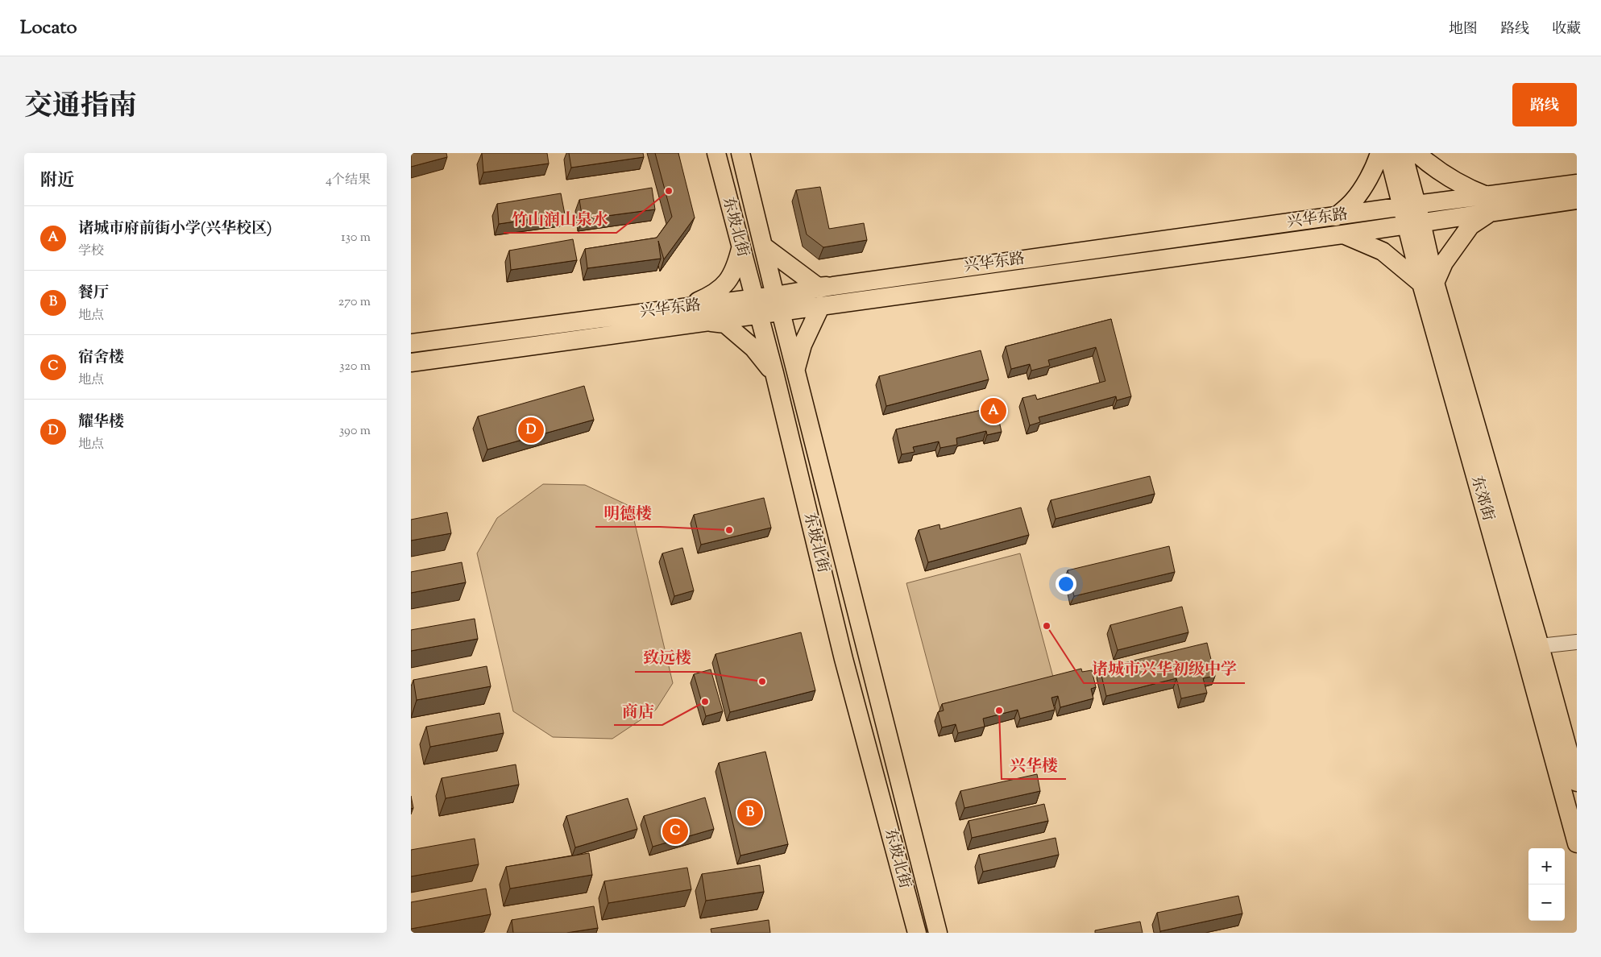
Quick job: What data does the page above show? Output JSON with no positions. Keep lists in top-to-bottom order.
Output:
{
  "streets": {
    "main road": ["兴华东路", "东坡北街", "东郊街"]
  },
  "crossings": [
    ["兴华东路", "东坡北街"],
    ["兴华东路", "东郊街"]
  ],
  "places": [
    "竹山润山泉水",
    "明德楼",
    "诸城市兴华初级中学",
    "致远楼",
    "商店",
    "兴华楼"
  ],
  "page": {
    "header": "Locato",
    "nav": ["地图", "路线", "收藏"],
    "title": "交通指南",
    "buttons": "路线",
    "heading": ["附近", "4个结果"],
    "list": [
      {
        "mark": "A",
        "name": "诸城市府前街小学(兴华校区)",
        "note": "学校",
        "value": "130 m"
      },
      {
        "mark": "B",
        "name": "餐厅",
        "note": "地点",
        "value": "270 m"
      },
      {
        "mark": "C",
        "name": "宿舍楼",
        "note": "地点",
        "value": "320 m"
      },
      {
        "mark": "D",
        "name": "耀华楼",
        "note": "地点",
        "value": "390 m"
      }
    ],
    "pins": [
      "A",
      "D",
      "B",
      "C"
    ],
    "map_buttons": ["+", "−"]
  }
}
